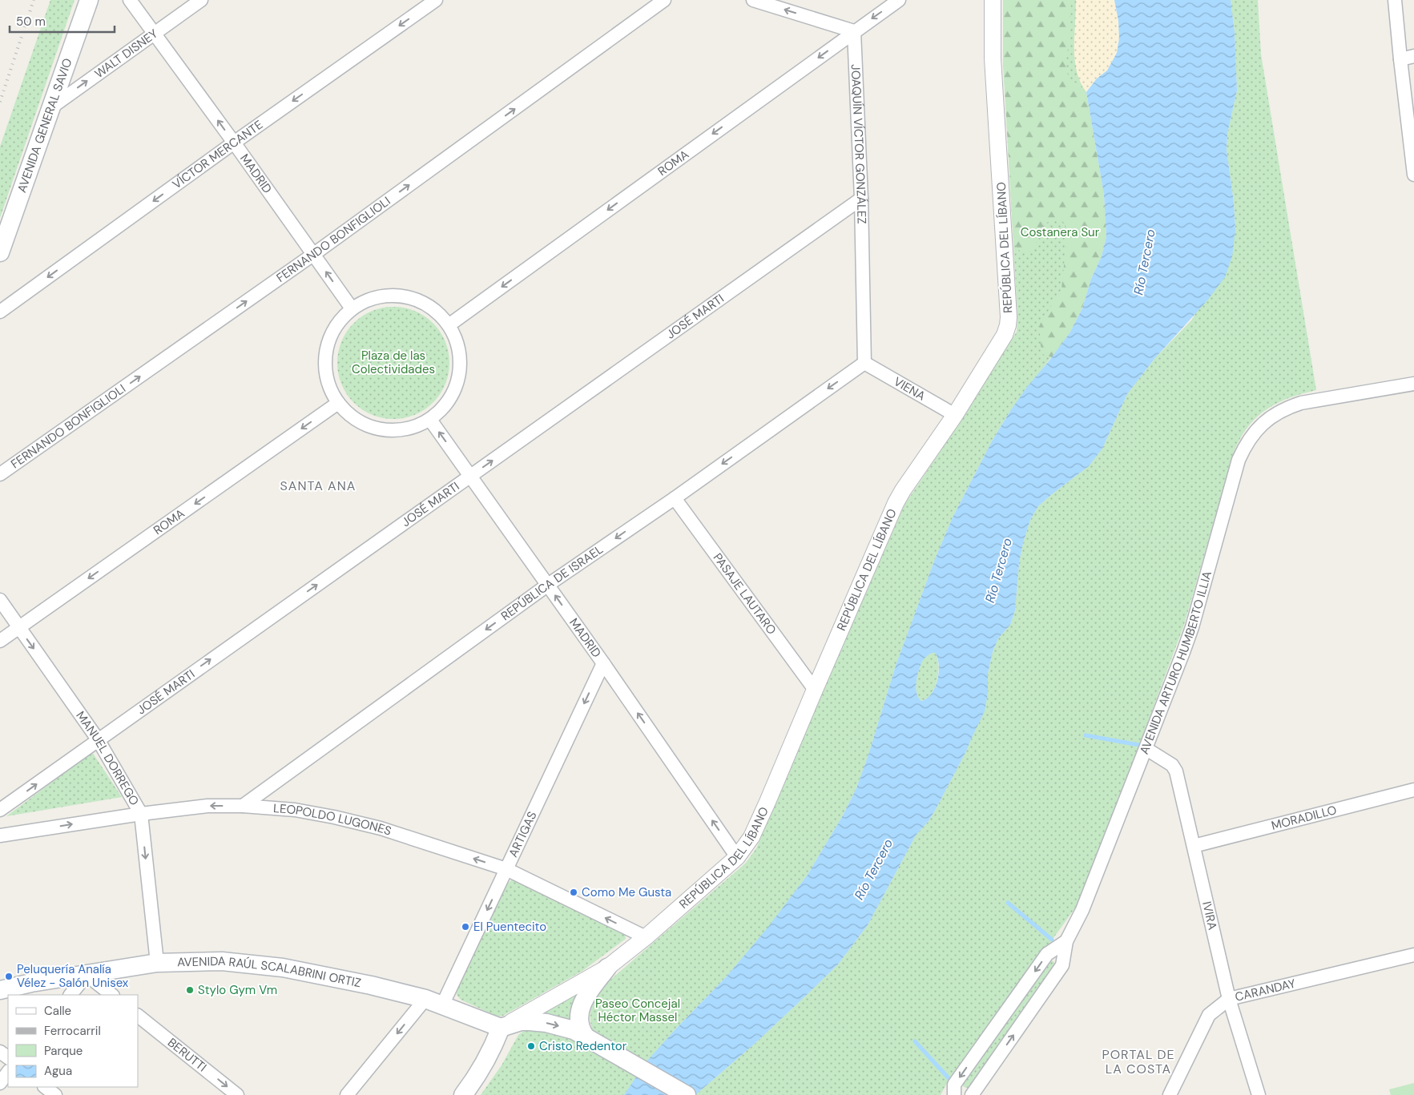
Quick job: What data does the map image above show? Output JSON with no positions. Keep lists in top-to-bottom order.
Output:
{
  "streets": {
    "main road": ["AVENIDA GENERAL SAVIO", "AVENIDA RAÚL SCALABRINI ORTIZ"],
    "street": [
      "WALT DISNEY",
      "JOAQUÍN VÍCTOR GONZÁLEZ",
      "VÍCTOR MERCANTE",
      "ROMA",
      "MADRID",
      "FERNANDO BONFIGLIOLI",
      "REPÚBLICA DEL LÍBANO",
      "JOSÉ MARTI",
      "VIENA",
      "REPÚBLICA DE ISRAEL",
      "PASAJE LAUTARO",
      "AVENIDA ARTURO HUMBERTO ILLIA",
      "MANUEL DORREGO",
      "MORADILLO",
      "LEOPOLDO LUGONES",
      "ARTIGAS",
      "IVIRA",
      "CARANDAY",
      "BERUTTI"
    ]
  },
  "crossings": [
    ["WALT DISNEY", "AVENIDA GENERAL SAVIO"],
    ["WALT DISNEY", "MADRID"],
    ["JOAQUÍN VÍCTOR GONZÁLEZ", "ROMA"],
    ["JOAQUÍN VÍCTOR GONZÁLEZ", "JOSÉ MARTI"],
    ["JOAQUÍN VÍCTOR GONZÁLEZ", "VIENA"],
    ["JOAQUÍN VÍCTOR GONZÁLEZ", "REPÚBLICA DE ISRAEL"],
    ["VÍCTOR MERCANTE", "MADRID"],
    ["ROMA", "MADRID"],
    ["ROMA", "MANUEL DORREGO"],
    ["MADRID", "FERNANDO BONFIGLIOLI"],
    ["MADRID", "REPÚBLICA DEL LÍBANO"],
    ["MADRID", "JOSÉ MARTI"],
    ["MADRID", "REPÚBLICA DE ISRAEL"],
    ["MADRID", "ARTIGAS"],
    ["REPÚBLICA DEL LÍBANO", "VIENA"],
    ["REPÚBLICA DEL LÍBANO", "PASAJE LAUTARO"],
    ["REPÚBLICA DEL LÍBANO", "LEOPOLDO LUGONES"],
    ["REPÚBLICA DEL LÍBANO", "AVENIDA RAÚL SCALABRINI ORTIZ"],
    ["JOSÉ MARTI", "MANUEL DORREGO"],
    ["VIENA", "REPÚBLICA DE ISRAEL"],
    ["REPÚBLICA DE ISRAEL", "PASAJE LAUTARO"],
    ["REPÚBLICA DE ISRAEL", "LEOPOLDO LUGONES"],
    ["AVENIDA ARTURO HUMBERTO ILLIA", "IVIRA"],
    ["MANUEL DORREGO", "LEOPOLDO LUGONES"],
    ["MANUEL DORREGO", "AVENIDA RAÚL SCALABRINI ORTIZ"],
    ["MORADILLO", "IVIRA"],
    ["LEOPOLDO LUGONES", "ARTIGAS"],
    ["ARTIGAS", "AVENIDA RAÚL SCALABRINI ORTIZ"],
    ["IVIRA", "CARANDAY"]
  ],
  "one_way": [
    "WALT DISNEY",
    "VÍCTOR MERCANTE",
    "ROMA",
    "MADRID",
    "FERNANDO BONFIGLIOLI",
    "JOSÉ MARTI",
    "REPÚBLICA DE ISRAEL",
    "MANUEL DORREGO",
    "ARTIGAS",
    "BERUTTI"
  ],
  "districts": ["SANTA ANA", "PORTAL DE LA COSTA"],
  "water": ["Río Tercero"],
  "parks": ["Costanera Sur", "Plaza de las Colectividades", "Paseo Concejal Héctor Massel"],
  "places": [
    "Como Me Gusta",
    "El Puentecito",
    "Peluquería Analía Vélez - Salón Unisex",
    "Stylo Gym Vm",
    "Cristo Redentor"
  ],
  "legend": [
    "Calle",
    "Ferrocarril",
    "Parque",
    "Agua"
  ],
  "scale_bar": "50 m"
}
